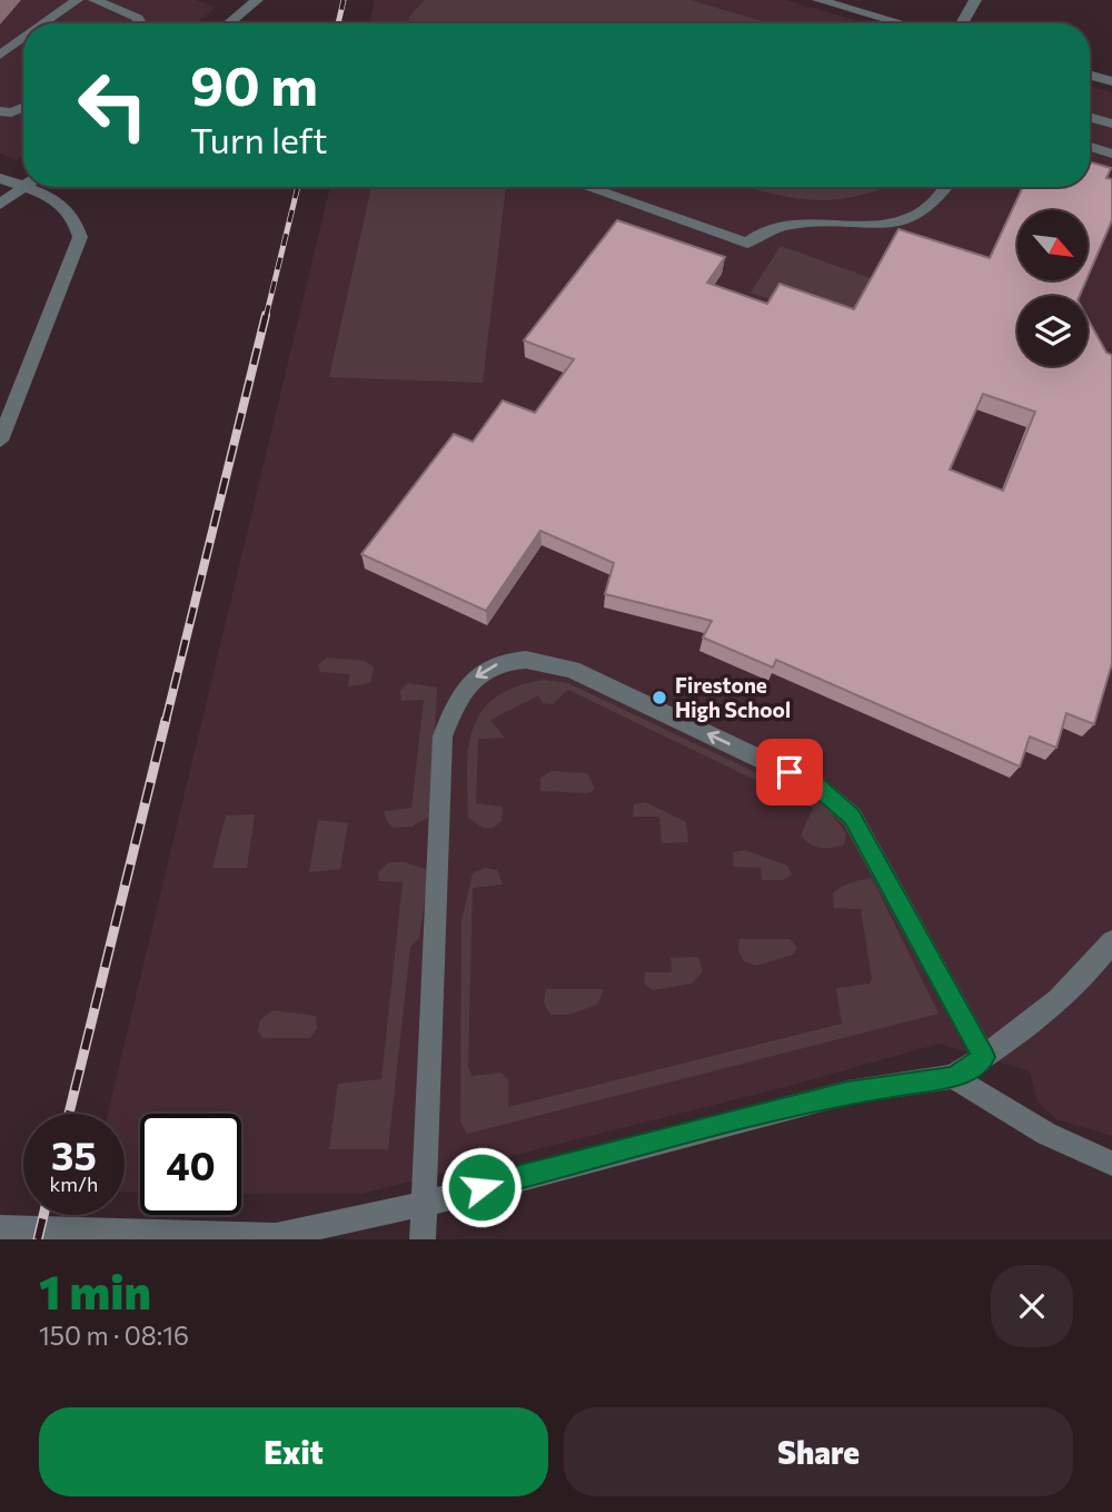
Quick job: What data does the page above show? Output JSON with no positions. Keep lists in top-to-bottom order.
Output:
{
  "places": ["Firestone High School"],
  "north": "bottom right",
  "page": {
    "turn": ["90 m", "Turn left"],
    "speed": "35 km/h",
    "limit": "40",
    "heading": ["1 min", "150 m · 08:16"],
    "buttons": ["Exit", "Share"]
  }
}
